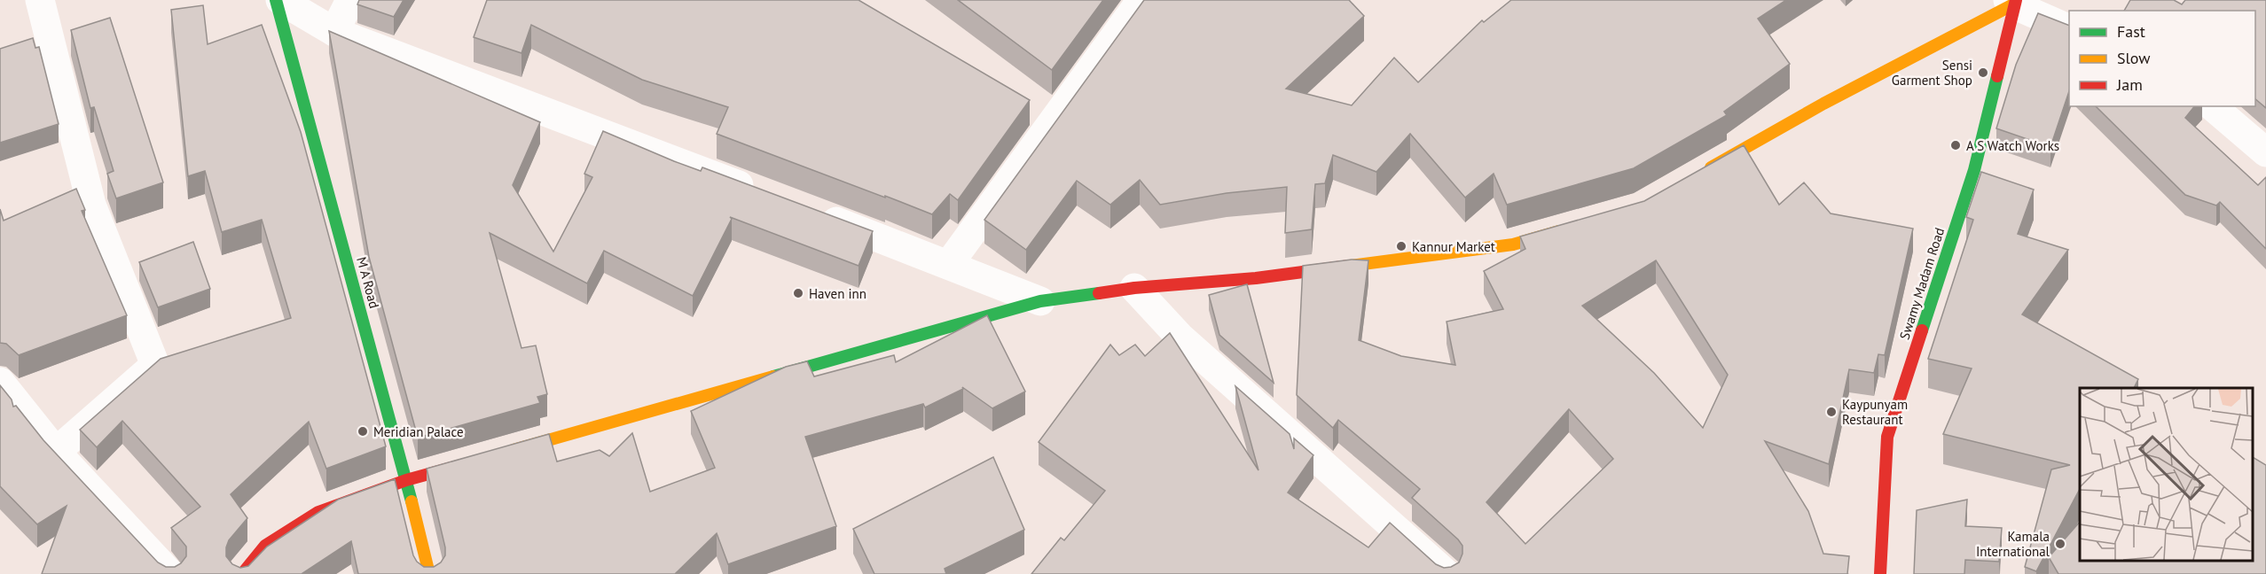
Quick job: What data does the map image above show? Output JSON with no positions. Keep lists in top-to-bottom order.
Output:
{
  "streets": {
    "main road": ["M A Road", "Swamy Madam Road"]
  },
  "places": [
    "Sensi Garment Shop",
    "A S Watch Works",
    "Kannur Market",
    "Haven inn",
    "Kaypunyam Restaurant",
    "Meridian Palace",
    "Kamala International"
  ],
  "legend": ["Fast", "Slow", "Jam"]
}
